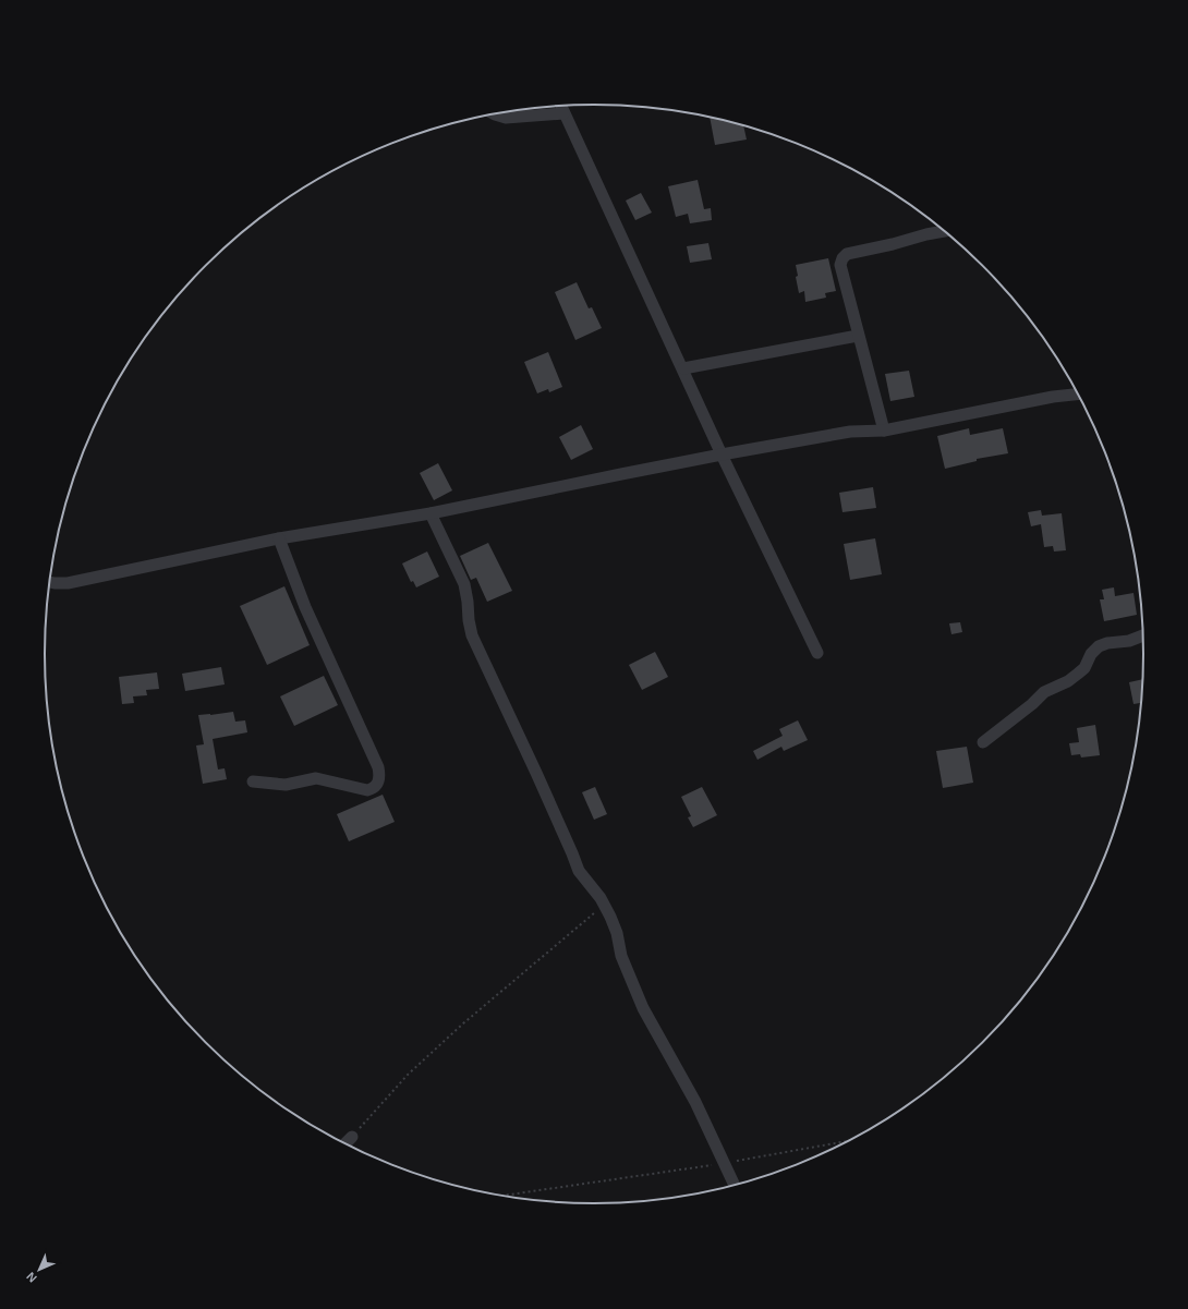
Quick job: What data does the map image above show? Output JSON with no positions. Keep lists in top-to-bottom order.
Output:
{
  "north": "bottom left"
}
